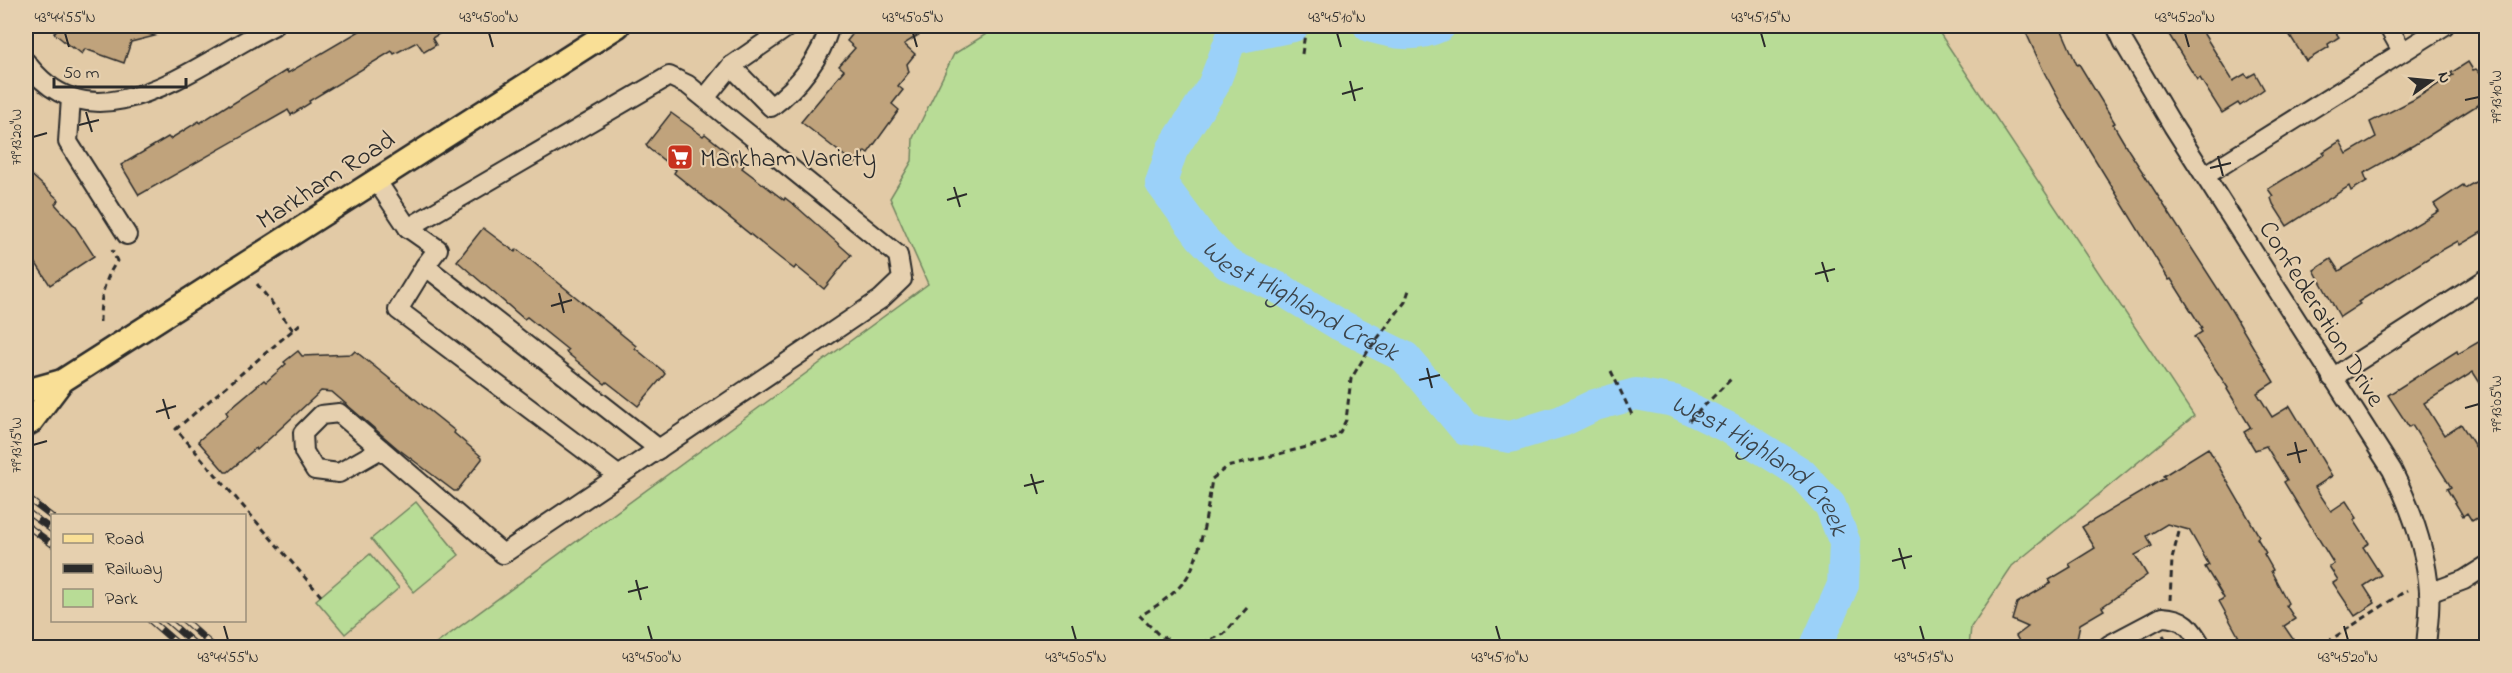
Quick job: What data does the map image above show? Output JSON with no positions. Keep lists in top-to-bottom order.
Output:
{
  "streets": {
    "main road": ["Markham Road"],
    "street": ["Confederation Drive"]
  },
  "water": ["West Highland Creek"],
  "places": {
    "supermarket": ["Markham Variety"]
  },
  "legend": ["Road", "Railway", "Park"],
  "scale_bar": "50 m",
  "north": "right",
  "coordinates": [
    "43°44'55\"N",
    "43°45'00\"N",
    "43°45'05\"N",
    "43°45'10\"N",
    "43°45'15\"N",
    "43°45'20\"N",
    "79°13'10\"W",
    "79°13'20\"W",
    "79°13'05\"W",
    "79°13'15\"W"
  ]
}
